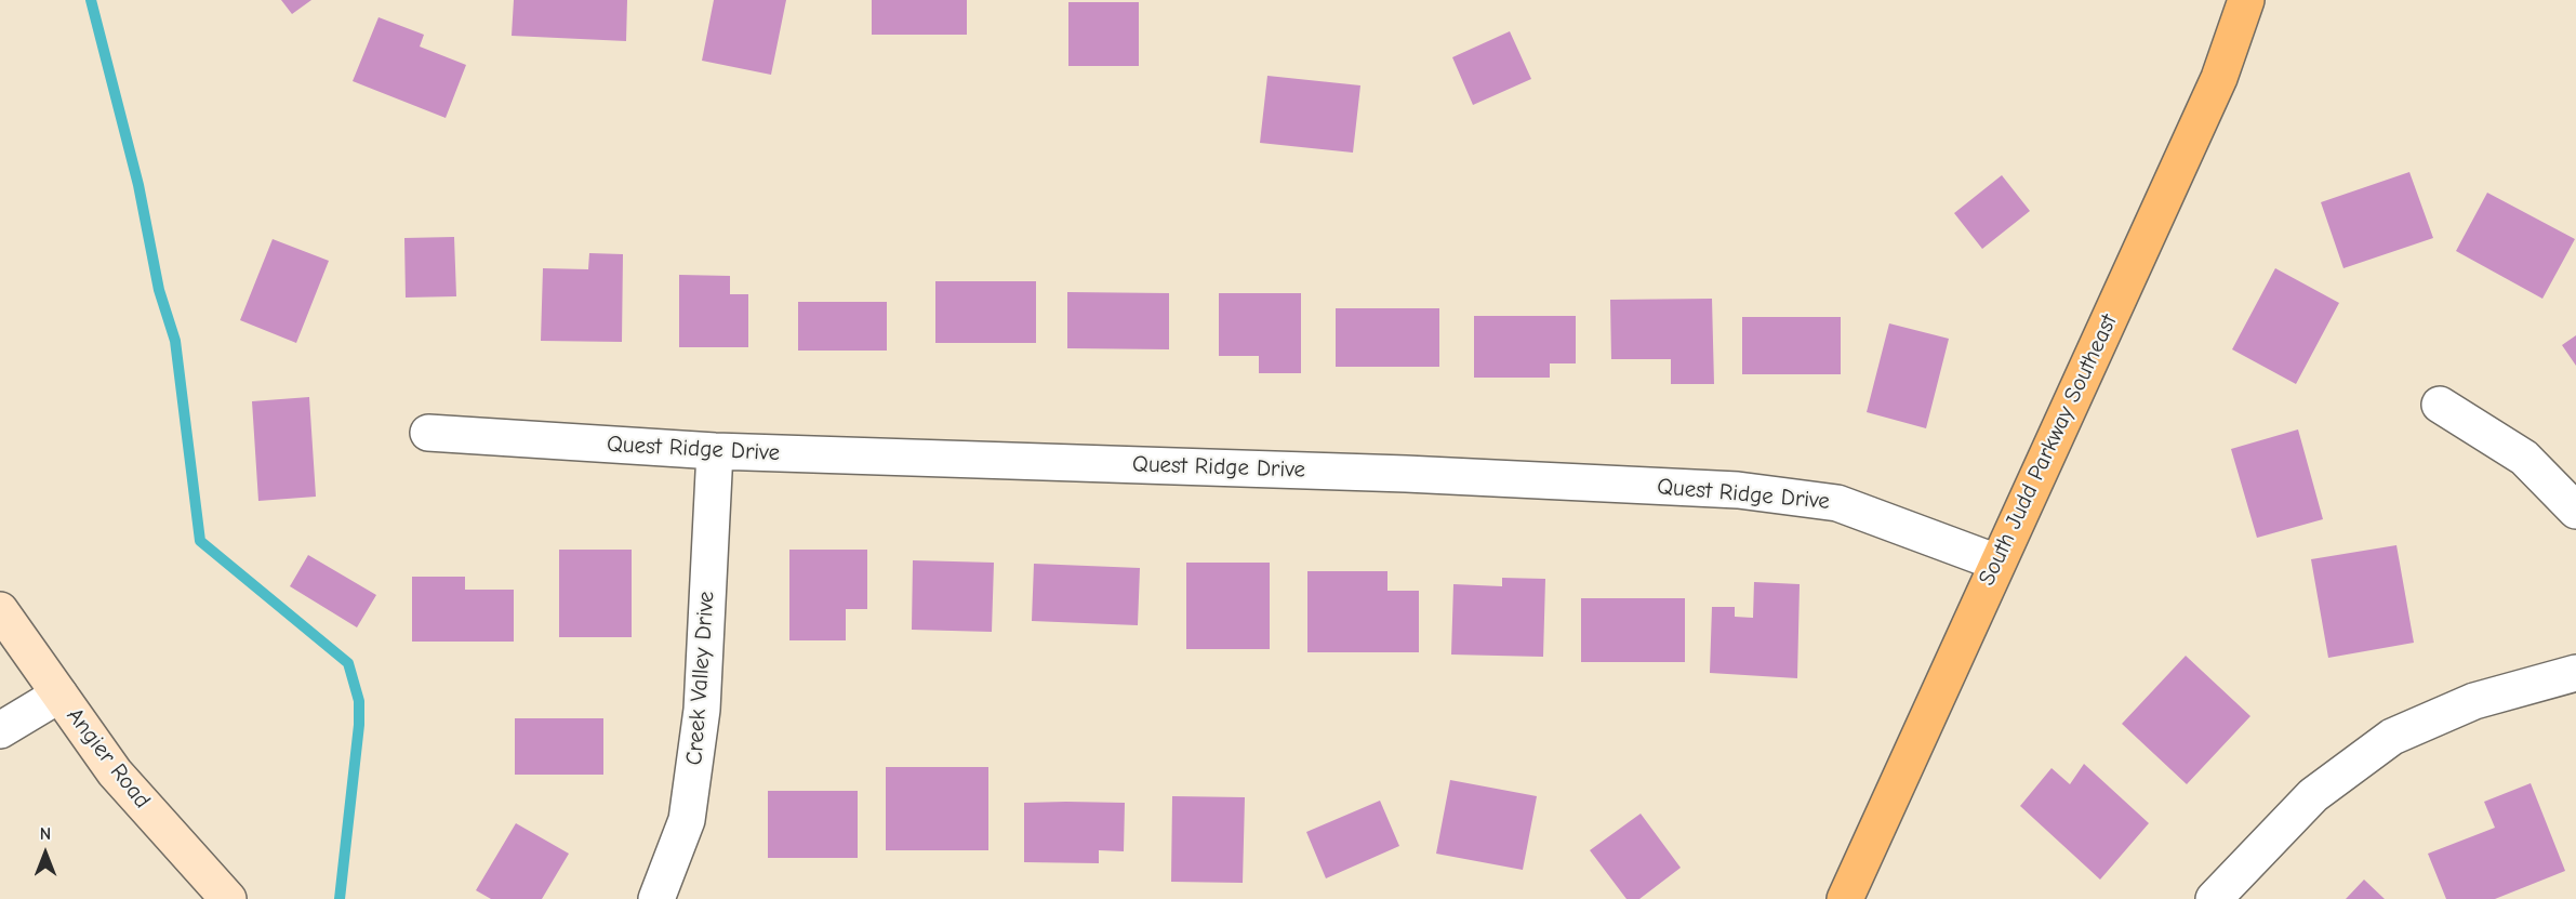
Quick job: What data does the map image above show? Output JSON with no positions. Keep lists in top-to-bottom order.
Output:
{
  "streets": {
    "highway": ["South Judd Parkway Southeast"],
    "street": ["Quest Ridge Drive", "Creek Valley Drive", "Angier Road"]
  },
  "crossings": [
    ["Quest Ridge Drive", "South Judd Parkway Southeast"],
    ["Quest Ridge Drive", "Creek Valley Drive"]
  ],
  "north": "top"
}
